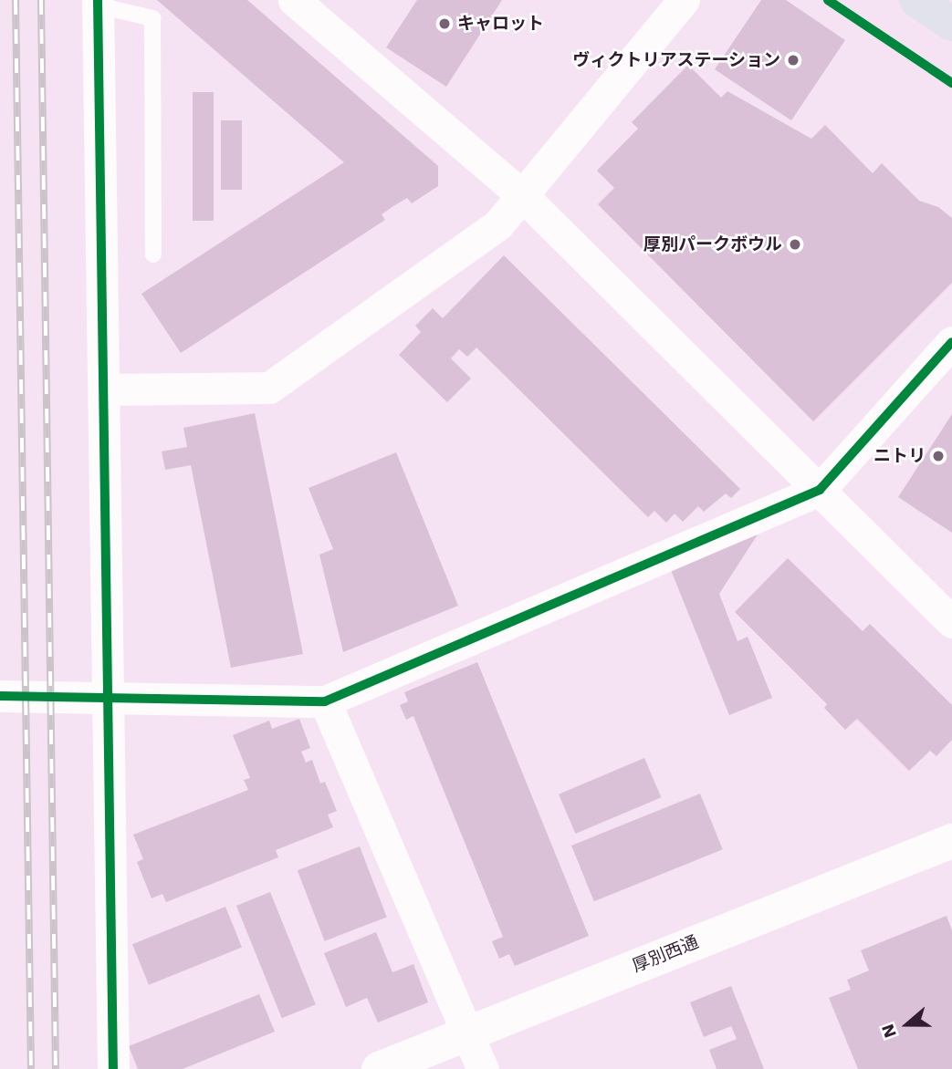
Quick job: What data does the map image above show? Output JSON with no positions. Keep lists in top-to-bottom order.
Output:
{
  "streets": {
    "street": ["厚別西通"]
  },
  "places": [
    "キャロット",
    "ヴィクトリアステーション",
    "厚別パークボウル",
    "ニトリ"
  ],
  "north": "left"
}
